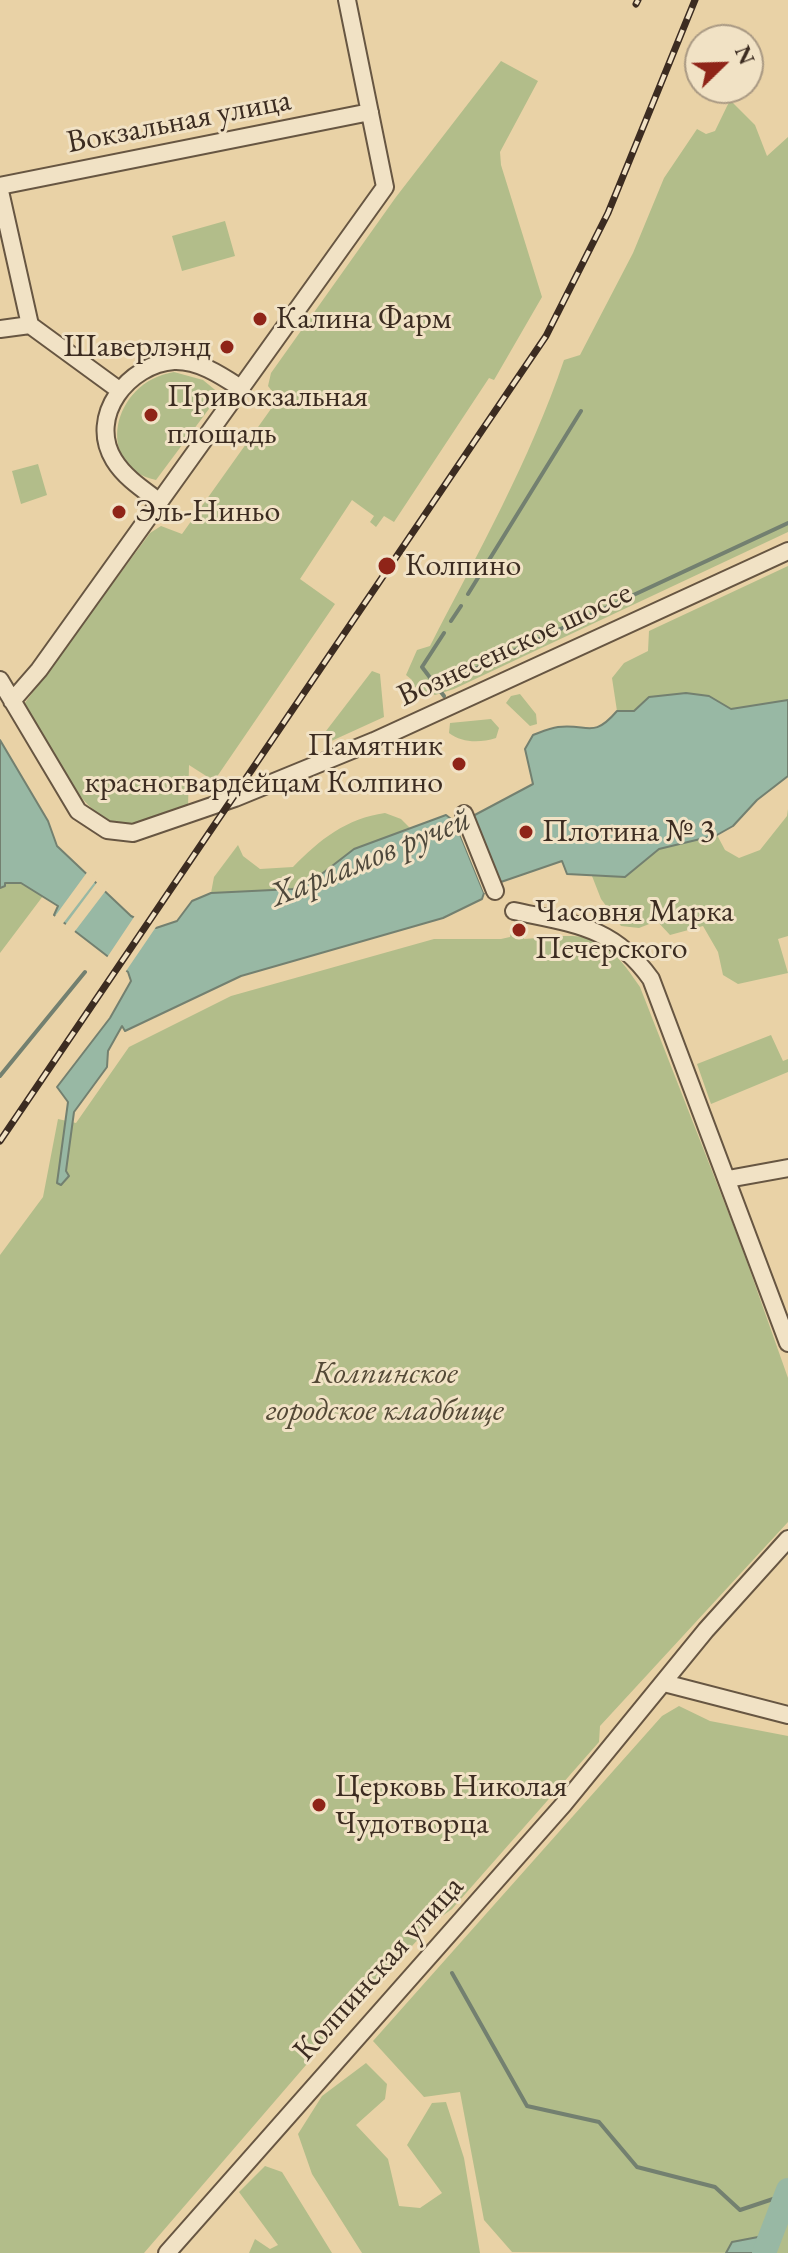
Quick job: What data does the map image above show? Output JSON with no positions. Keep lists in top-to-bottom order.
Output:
{
  "streets": {
    "street": ["Вокзальная улица", "Вознесенское шоссе", "Колпинская улица"]
  },
  "water": ["Харламов ручей"],
  "parks": ["Колпинское городское кладбище"],
  "places": [
    "Калина Фарм",
    "Шаверлэнд",
    "Привокзальная площадь",
    "Эль-Ниньо",
    "Колпино",
    "Памятник красногвардейцам Колпино",
    "Плотина № 3",
    "Часовня Марка Печерского",
    "Церковь Николая Чудотворца"
  ],
  "north": "top right"
}
